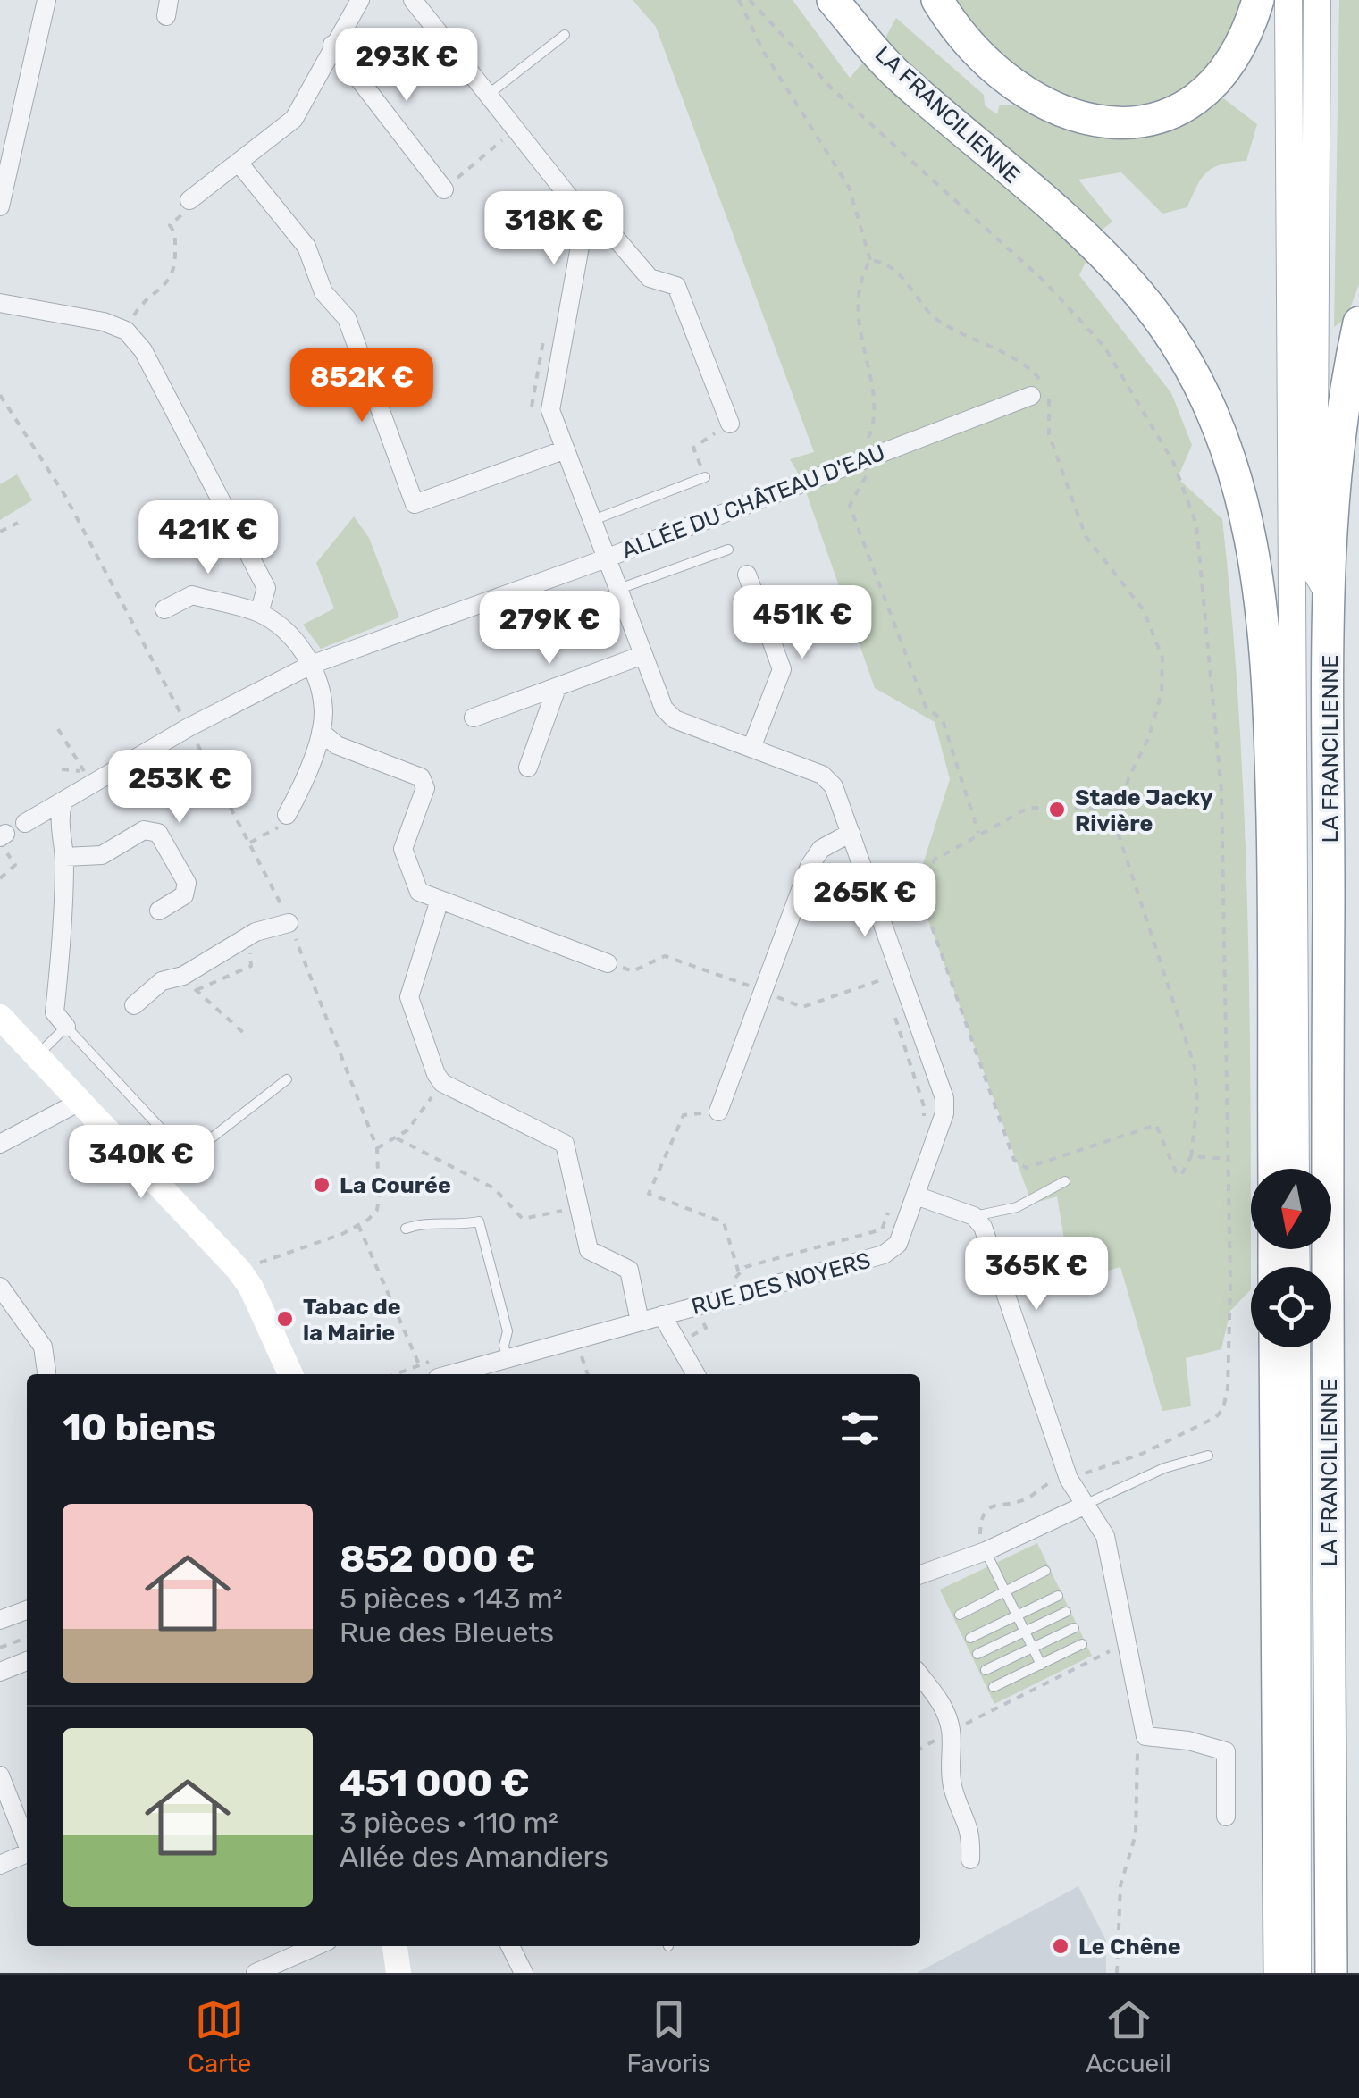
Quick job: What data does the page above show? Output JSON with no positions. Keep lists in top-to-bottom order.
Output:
{
  "streets": {
    "highway": ["LA FRANCILIENNE"],
    "street": ["ALLÉE DU CHÂTEAU D'EAU", "RUE DES NOYERS"]
  },
  "crossings": [
    ["ALLÉE DU CHÂTEAU D'EAU", "RUE DES NOYERS"]
  ],
  "places": [
    "Stade Jacky Rivière",
    "La Courée",
    "Tabac de la Mairie",
    "Le Chêne"
  ],
  "north": "bottom",
  "page": {
    "price": [
      "293K €",
      "318K €",
      "852K €",
      "421K €",
      "451K €",
      "279K €",
      "253K €",
      "265K €",
      "340K €",
      "365K €"
    ],
    "heading": "10 biens",
    "list": [
      {
        "name": "852 000 €",
        "note": "5 pièces · 143 m² · Rue des Bleuets"
      },
      {
        "name": "451 000 €",
        "note": "3 pièces · 110 m² · Allée des Amandiers"
      }
    ],
    "tabs": ["Carte", "Favoris", "Accueil"]
  }
}
